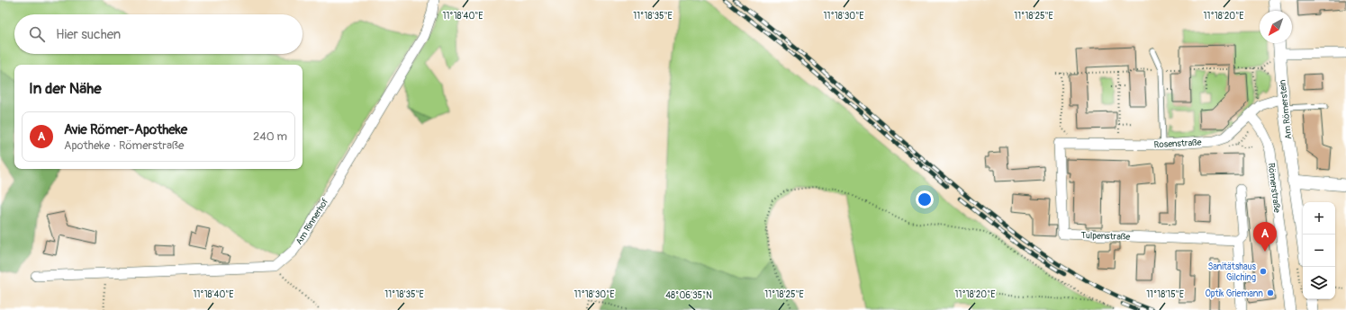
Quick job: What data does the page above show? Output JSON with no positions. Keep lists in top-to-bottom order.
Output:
{
  "streets": {
    "street": [
      "Am Römerstein",
      "Rosenstraße",
      "Römerstraße",
      "Am Rinnerhof",
      "Tulpenstraße"
    ]
  },
  "crossings": [
    ["Am Römerstein", "Rosenstraße"],
    ["Rosenstraße", "Römerstraße"],
    ["Rosenstraße", "Tulpenstraße"]
  ],
  "places": ["Sanitätshaus Gilching", "Optik Griemann"],
  "north": "bottom left",
  "page": {
    "search": "Hier suchen",
    "heading": "In der Nähe",
    "list": [
      {
        "mark": "A",
        "name": "Avie Römer-Apotheke",
        "note": "Apotheke · Römerstraße",
        "value": "240 m"
      }
    ],
    "map_buttons": ["+", "−"],
    "pins": "A"
  },
  "coordinates": [
    "11°18'40\"E",
    "11°18'35\"E",
    "11°18'30\"E",
    "11°18'25\"E",
    "11°18'20\"E",
    "11°18'15\"E",
    "48°06'35\"N"
  ]
}
